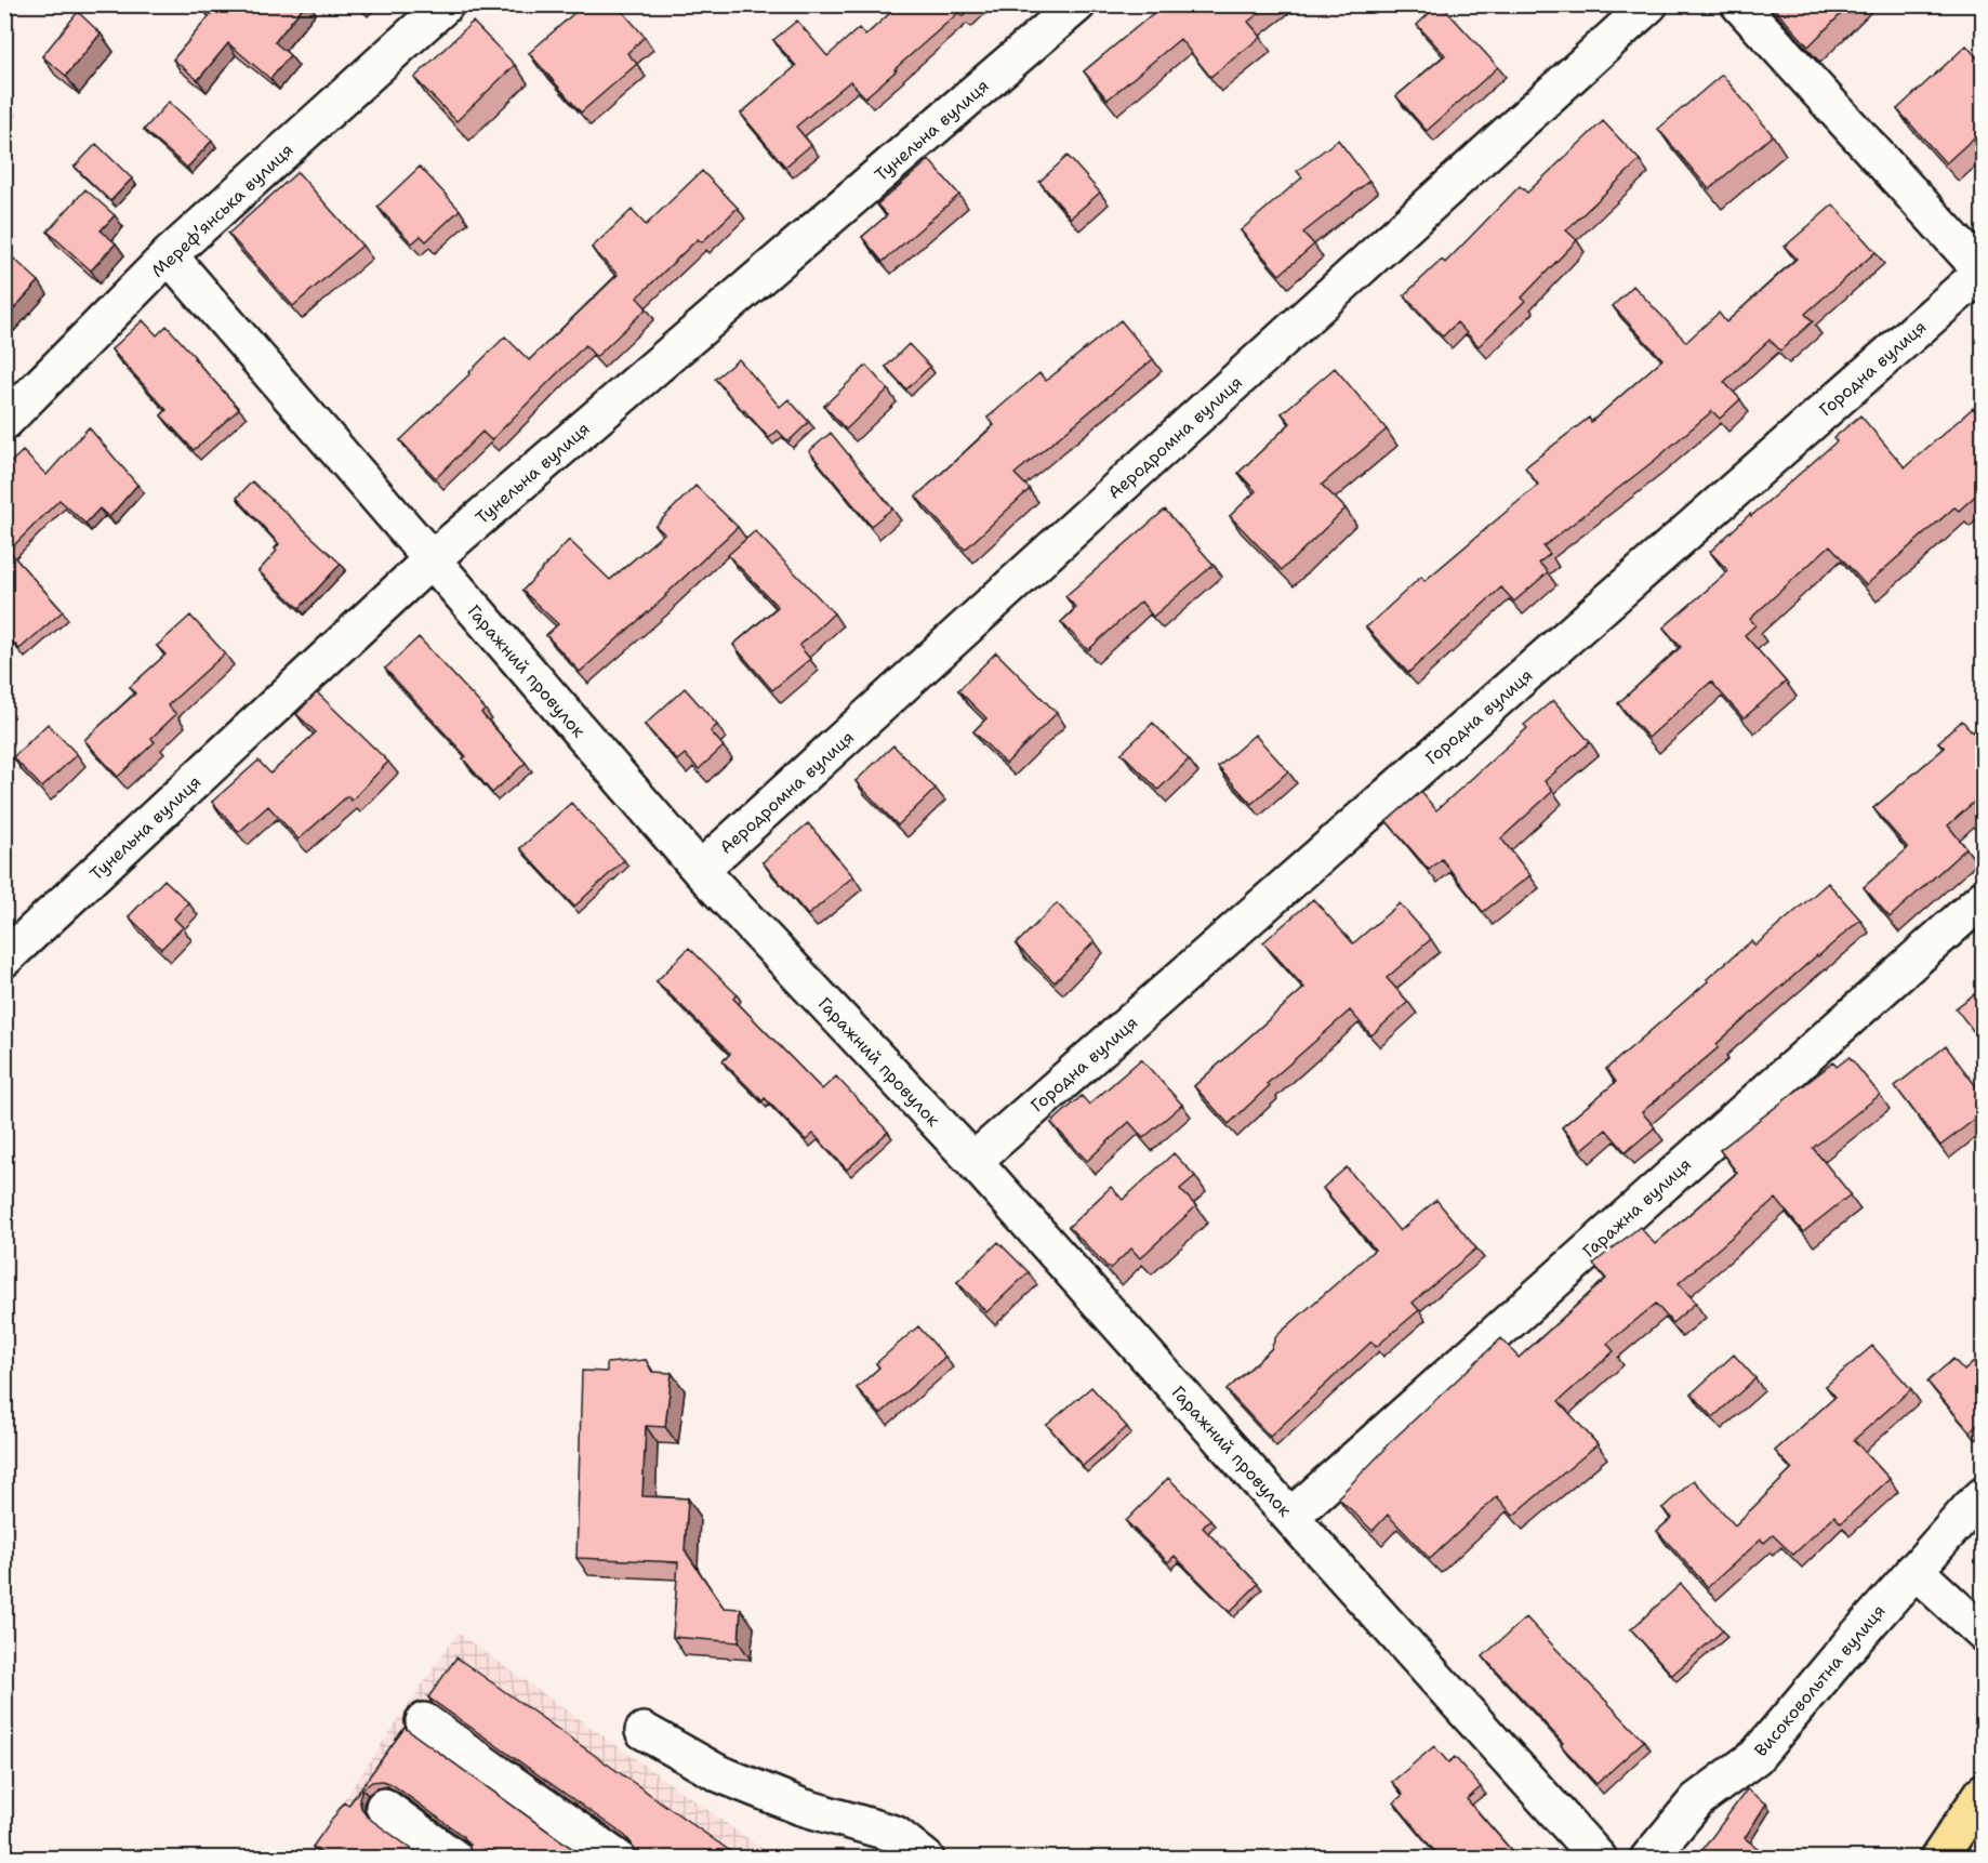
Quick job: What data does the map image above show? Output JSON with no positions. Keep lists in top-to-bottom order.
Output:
{
  "streets": {
    "street": [
      "Тунельна вулиця",
      "Мерефʼянська вулиця",
      "Городна вулиця",
      "Аеродромна вулиця",
      "Гаражний провулок",
      "Гаражна вулиця",
      "Високовольтна вулиця"
    ]
  },
  "crossings": [
    ["Тунельна вулиця", "Гаражний провулок"],
    ["Мерефʼянська вулиця", "Гаражний провулок"],
    ["Городна вулиця", "Гаражний провулок"],
    ["Аеродромна вулиця", "Гаражний провулок"],
    ["Гаражний провулок", "Гаражна вулиця"]
  ]
}
